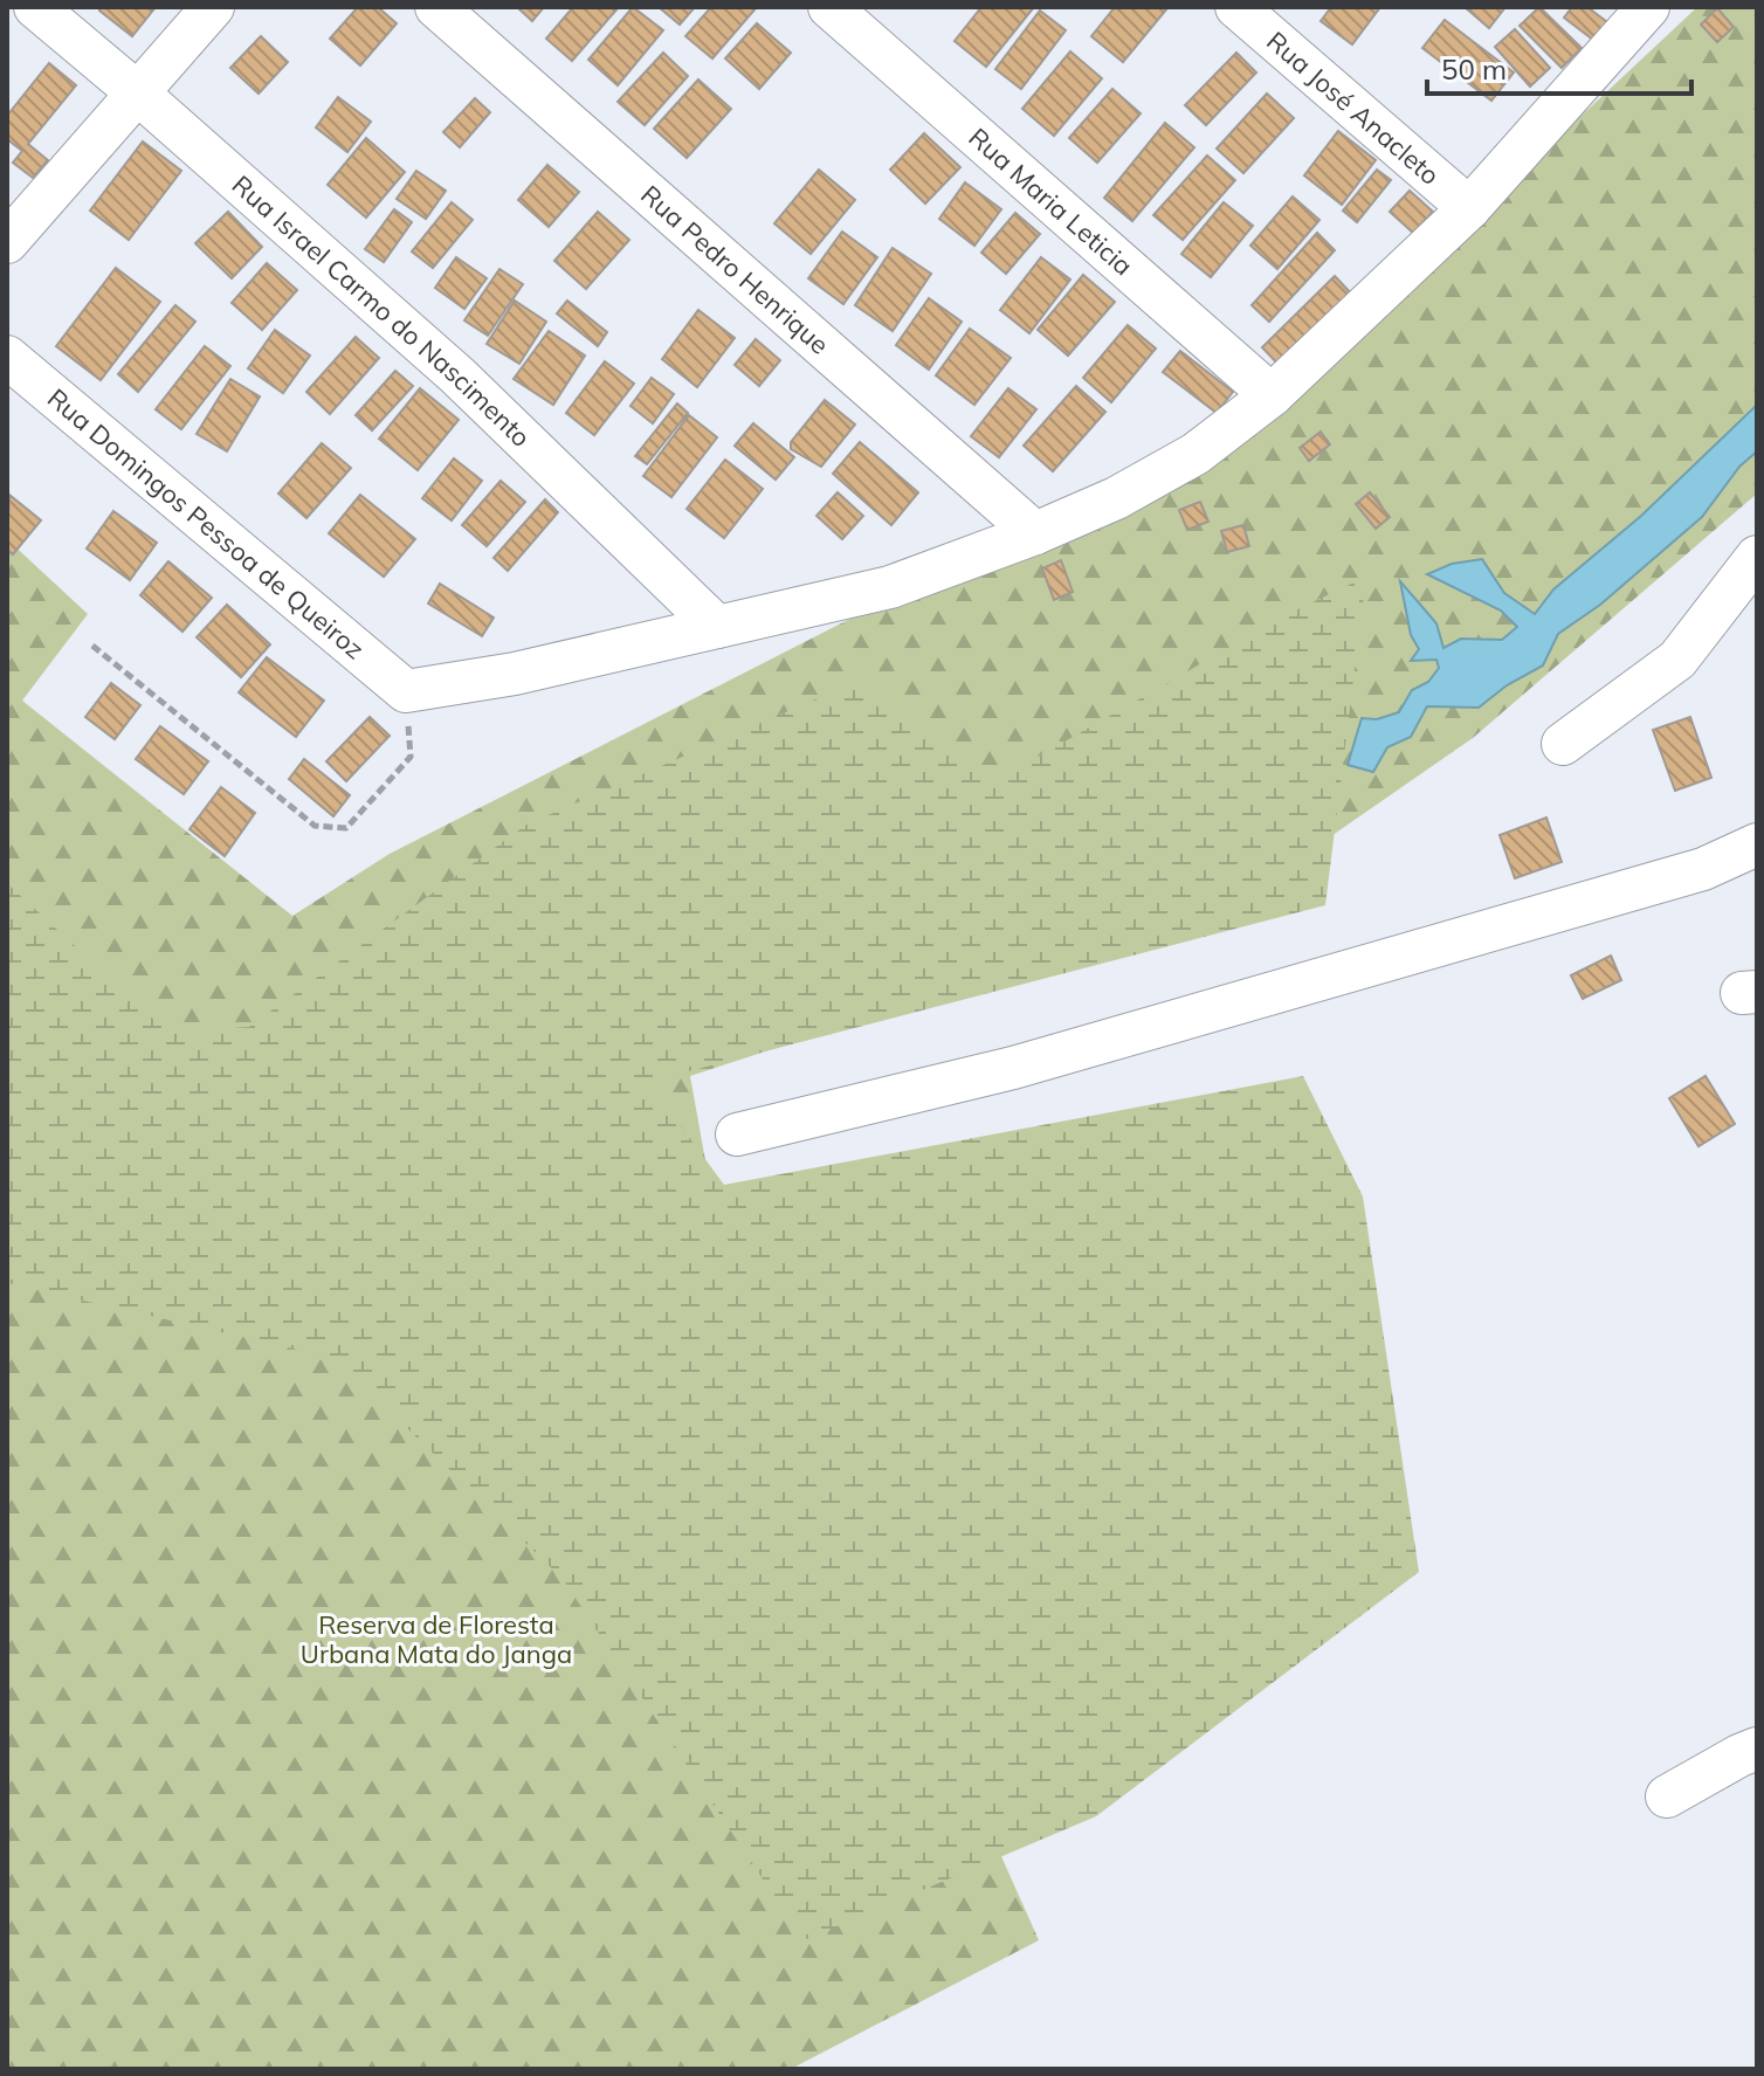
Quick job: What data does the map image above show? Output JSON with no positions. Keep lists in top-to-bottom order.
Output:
{
  "streets": {
    "street": [
      "Rua José Anacleto",
      "Rua Maria Leticia",
      "Rua Pedro Henrique",
      "Rua Israel Carmo do Nascimento",
      "Rua Domingos Pessoa de Queiroz"
    ]
  },
  "parks": ["Reserva de Floresta Urbana Mata do Janga"],
  "scale_bar": "50 m"
}
